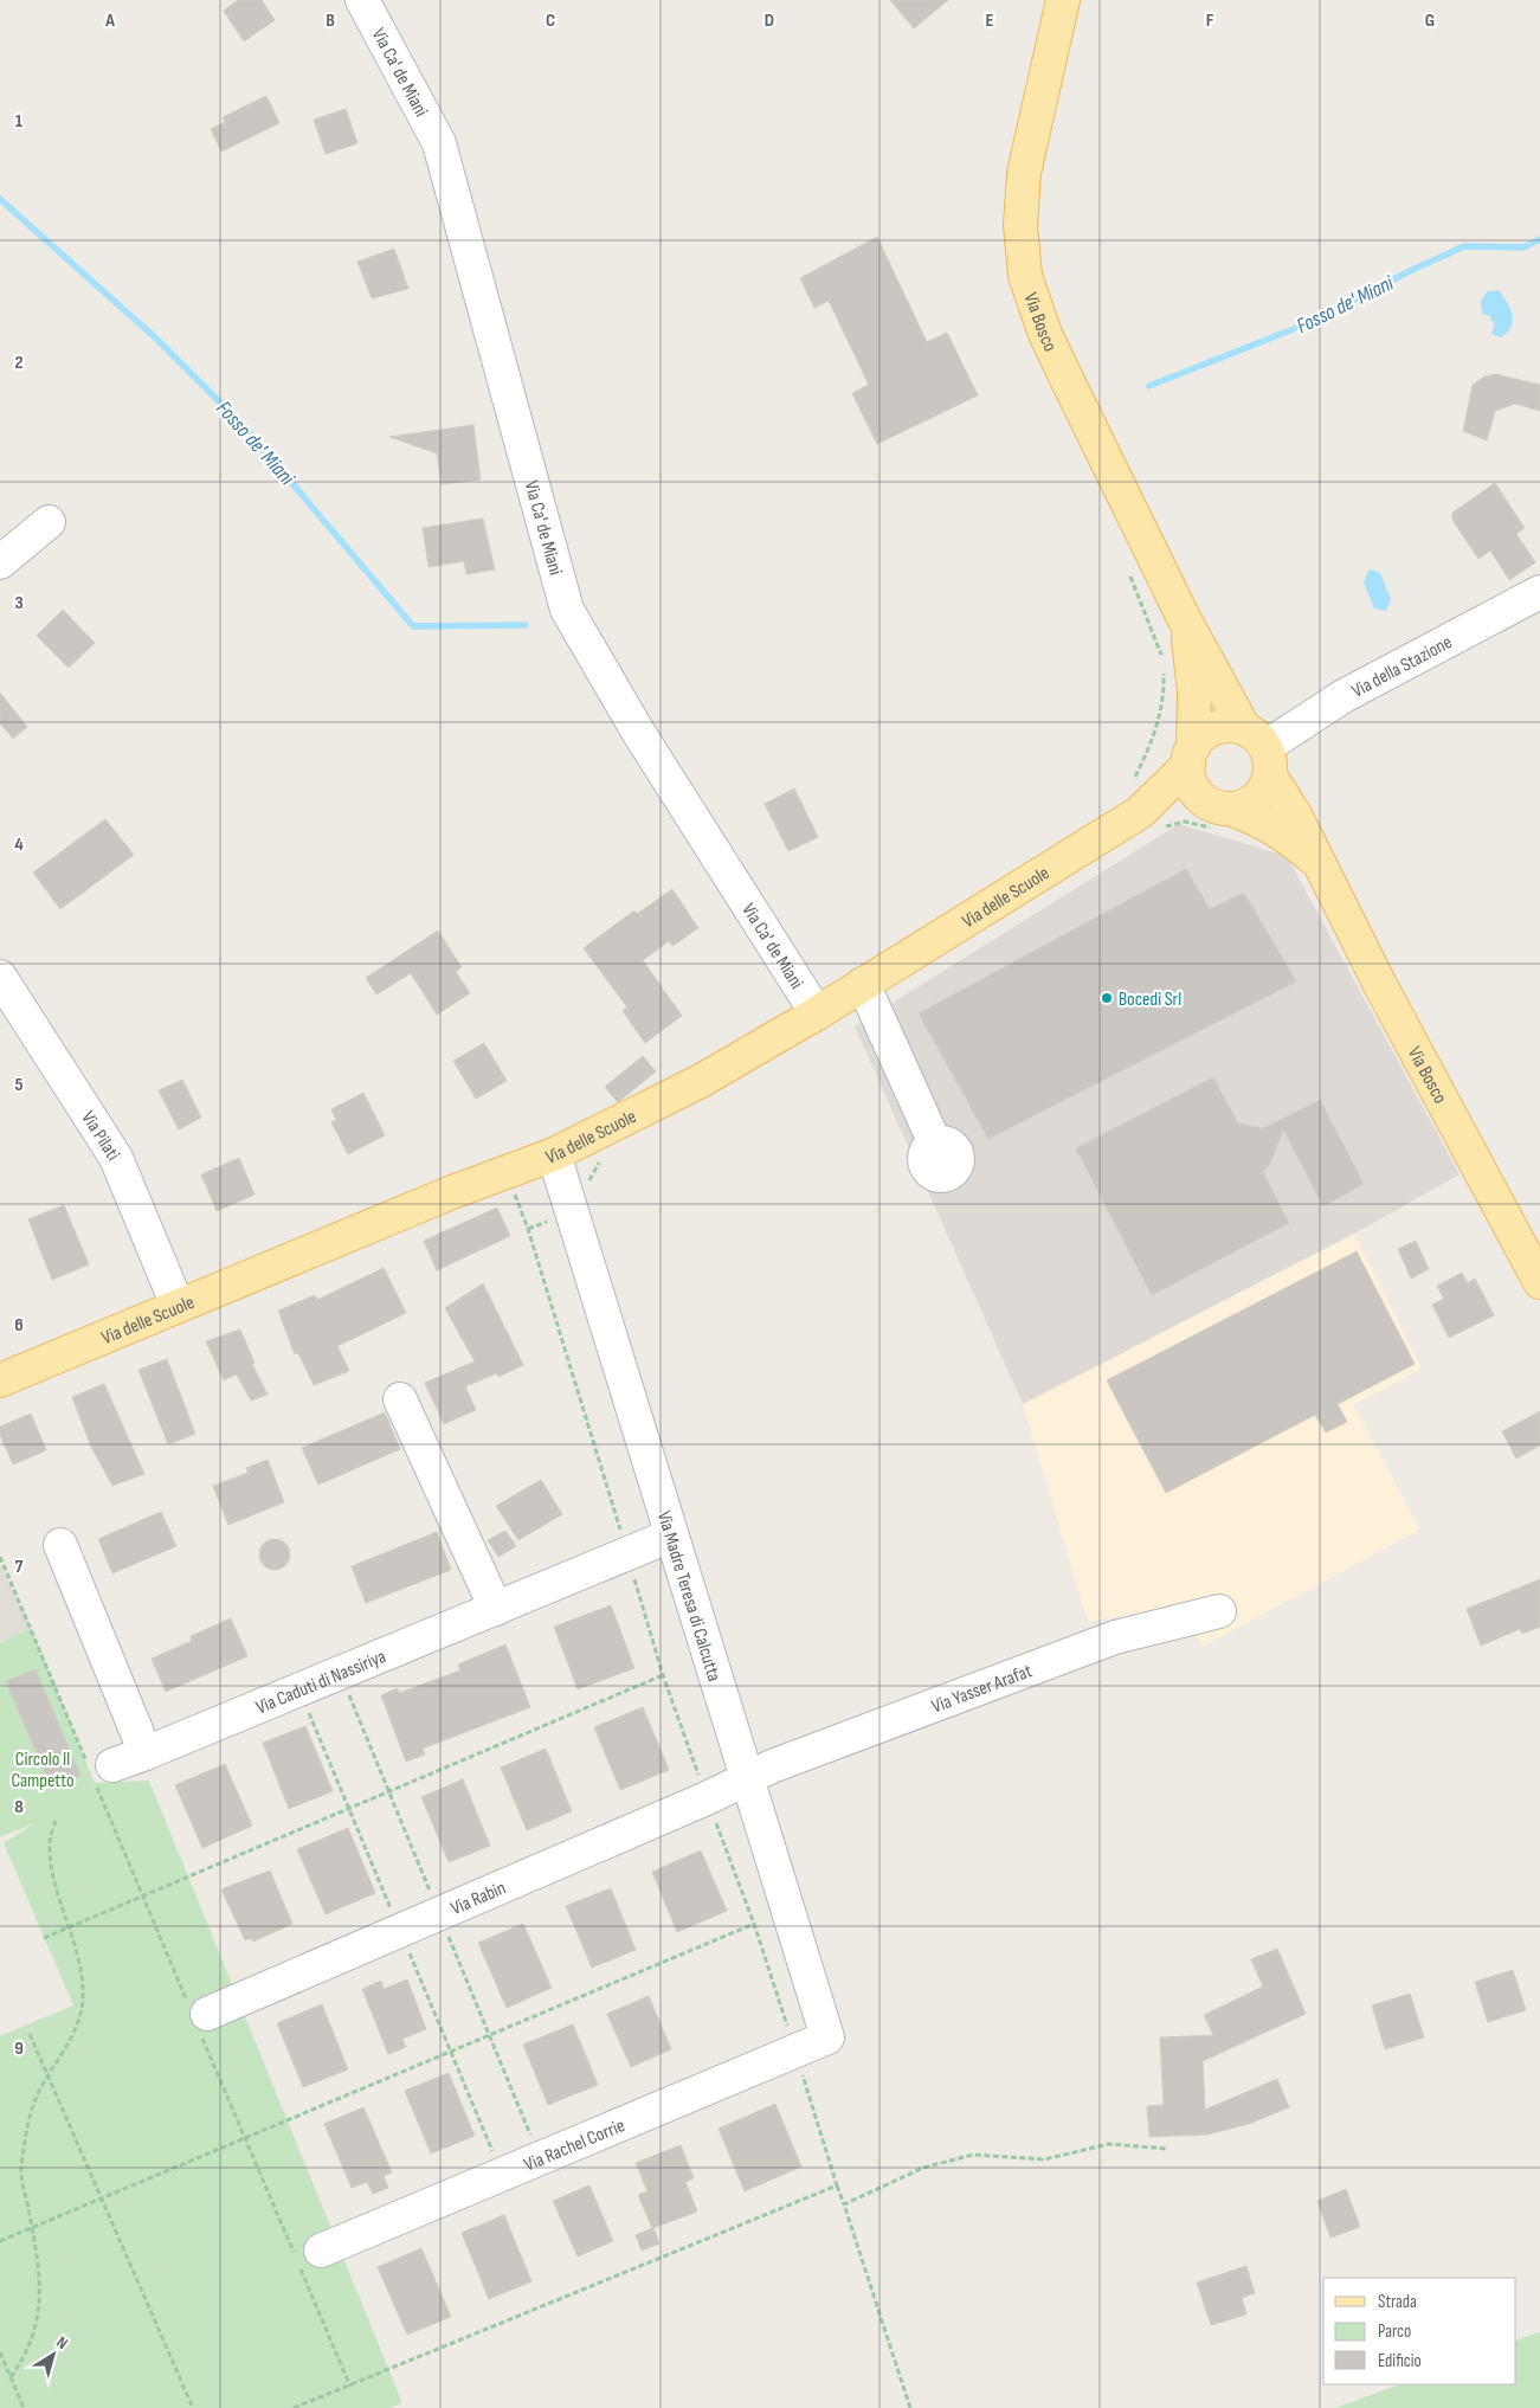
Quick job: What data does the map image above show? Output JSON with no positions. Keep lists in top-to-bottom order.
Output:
{
  "streets": {
    "main road": ["Via Bosco", "Via delle Scuole"],
    "street": [
      "Via Ca' de Miani",
      "Via della Stazione",
      "Via Pilati",
      "Via Madre Teresa di Calcutta",
      "Via Caduti di Nassiriya",
      "Via Yasser Arafat",
      "Via Rabin",
      "Via Rachel Corrie"
    ]
  },
  "crossings": [
    ["Via Ca' de Miani", "Via delle Scuole"],
    ["Via Bosco", "Via della Stazione"],
    ["Via Bosco", "Via delle Scuole"],
    ["Via della Stazione", "Via delle Scuole"],
    ["Via delle Scuole", "Via Pilati"],
    ["Via delle Scuole", "Via Madre Teresa di Calcutta"],
    ["Via Madre Teresa di Calcutta", "Via Caduti di Nassiriya"],
    ["Via Madre Teresa di Calcutta", "Via Yasser Arafat"],
    ["Via Madre Teresa di Calcutta", "Via Rabin"],
    ["Via Madre Teresa di Calcutta", "Via Rachel Corrie"],
    ["Via Yasser Arafat", "Via Rabin"]
  ],
  "water": ["Fosso de' Miani"],
  "parks": ["Circolo Il Campetto"],
  "places": ["Bocedi Srl"],
  "legend": ["Strada", "Parco", "Edificio"],
  "north": "top right",
  "grid": {
    "columns": [
      "A",
      "B",
      "C",
      "D",
      "E",
      "F",
      "G"
    ],
    "rows": [
      "1",
      "2",
      "3",
      "4",
      "5",
      "6",
      "7",
      "8",
      "9"
    ]
  }
}
